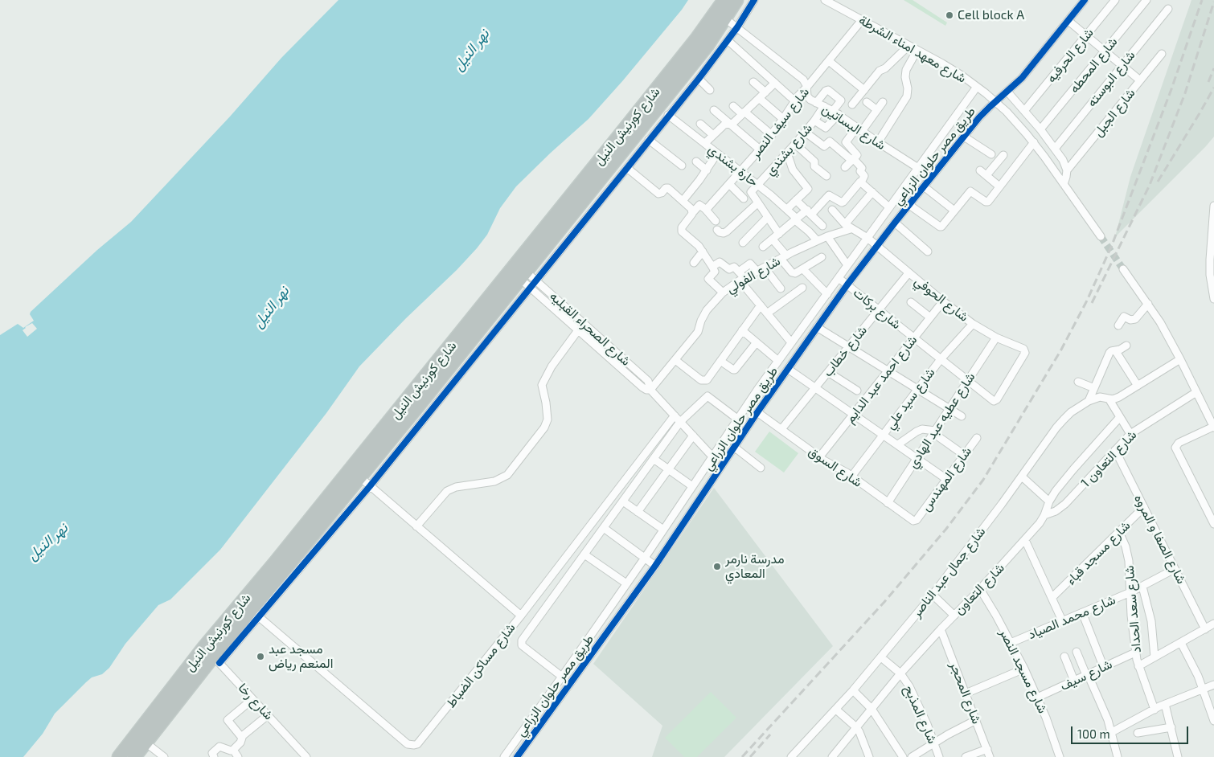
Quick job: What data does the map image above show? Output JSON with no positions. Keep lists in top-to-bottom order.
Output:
{
  "streets": {
    "highway": ["شارع كورنيش النيل"],
    "street": [
      "شارع معهد امناء الشرطة",
      "شارع الحرفيه",
      "شارع المحطه",
      "شارع البوسته",
      "شارع الجبل",
      "شارع سيف النصر",
      "شارع البساتين",
      "شارع بشندي",
      "طريق مصر حلوان الزراعي",
      "حارة بشندي",
      "شارع الفولي",
      "شارع الحوفي",
      "شارع بركات",
      "شارع الصحراء القبليه",
      "شارع خطاب",
      "شارع احمد عبد الدايم",
      "شارع سيد علي",
      "شارع عطيه عبد الهادي",
      "شارع التعاون 1",
      "شارع السوق",
      "شارع المهندس",
      "شارع الصفا و المروه",
      "شارع مسجد قباء",
      "شارع جمال عبد الناصر",
      "شارع التعاون",
      "شارع سعد الحداد",
      "شارع محمد الصياد",
      "شارع مساكن الضباط",
      "شارع مسجد النصر",
      "شارع سيف",
      "شارع المحجر",
      "شارع رخا",
      "شارع المذبح"
    ]
  },
  "crossings": [
    ["شارع معهد امناء الشرطة", "شارع سيف النصر"],
    ["شارع معهد امناء الشرطة", "طريق مصر حلوان الزراعي"],
    ["شارع سيف النصر", "شارع البساتين"],
    ["شارع سيف النصر", "حارة بشندي"],
    ["شارع كورنيش النيل", "شارع البساتين"],
    ["شارع كورنيش النيل", "شارع الصحراء القبليه"],
    ["شارع كورنيش النيل", "شارع مساكن الضباط"],
    ["شارع كورنيش النيل", "شارع رخا"],
    ["شارع البساتين", "شارع بشندي"],
    ["شارع البساتين", "طريق مصر حلوان الزراعي"],
    ["شارع بشندي", "حارة بشندي"],
    ["طريق مصر حلوان الزراعي", "شارع الحوفي"],
    ["طريق مصر حلوان الزراعي", "شارع بركات"],
    ["طريق مصر حلوان الزراعي", "شارع الصحراء القبليه"],
    ["طريق مصر حلوان الزراعي", "شارع السوق"],
    ["حارة بشندي", "شارع الفولي"],
    ["شارع الفولي", "شارع الحوفي"],
    ["شارع الفولي", "شارع الصحراء القبليه"],
    ["شارع الحوفي", "شارع بركات"],
    ["شارع الحوفي", "شارع خطاب"],
    ["شارع الحوفي", "شارع احمد عبد الدايم"],
    ["شارع الحوفي", "شارع سيد علي"],
    ["شارع الحوفي", "شارع عطيه عبد الهادي"],
    ["شارع بركات", "شارع خطاب"],
    ["شارع بركات", "شارع احمد عبد الدايم"],
    ["شارع بركات", "شارع سيد علي"],
    ["شارع بركات", "شارع عطيه عبد الهادي"],
    ["شارع الصحراء القبليه", "شارع مساكن الضباط"],
    ["شارع خطاب", "شارع السوق"],
    ["شارع احمد عبد الدايم", "شارع السوق"],
    ["شارع سيد علي", "شارع السوق"],
    ["شارع عطيه عبد الهادي", "شارع السوق"],
    ["شارع التعاون 1", "شارع الصفا و المروه"],
    ["شارع التعاون 1", "شارع التعاون"],
    ["شارع السوق", "شارع المهندس"],
    ["شارع الصفا و المروه", "شارع مسجد قباء"],
    ["شارع الصفا و المروه", "شارع محمد الصياد"],
    ["شارع مسجد قباء", "شارع سعد الحداد"],
    ["شارع جمال عبد الناصر", "شارع المذبح"],
    ["شارع التعاون", "شارع مسجد النصر"],
    ["شارع التعاون", "شارع المحجر"],
    ["شارع التعاون", "شارع المذبح"],
    ["شارع سعد الحداد", "شارع محمد الصياد"],
    ["شارع سعد الحداد", "شارع سيف"],
    ["شارع محمد الصياد", "شارع مسجد النصر"],
    ["شارع مسجد النصر", "شارع سيف"]
  ],
  "water": ["نهر النيل"],
  "places": ["Cell block A", "مدرسة نارمر المعادي", "مسجد عبد المنعم رياض"],
  "scale_bar": "100 m"
}
